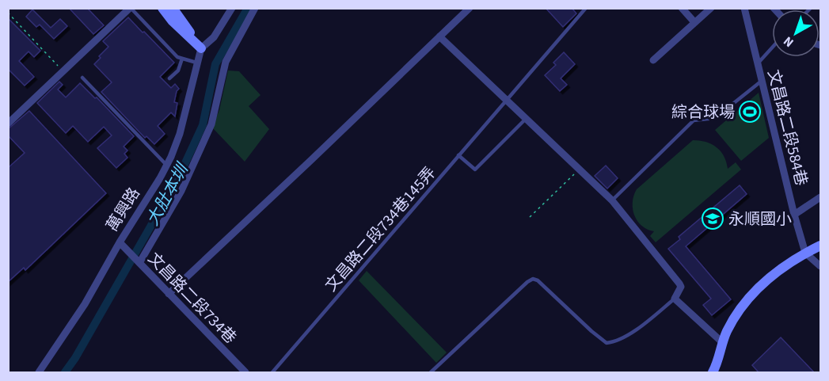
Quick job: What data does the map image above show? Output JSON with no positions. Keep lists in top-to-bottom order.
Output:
{
  "streets": {
    "street": ["文昌路二段584巷", "萬興路", "文昌路二段734巷"],
    "lane": ["文昌路二段734巷145弄"]
  },
  "crossings": [
    ["萬興路", "文昌路二段734巷"]
  ],
  "water": ["大肚本圳"],
  "places": {
    "sports": ["綜合球場"],
    "school or university": ["永順國小"]
  },
  "north": "bottom left"
}
